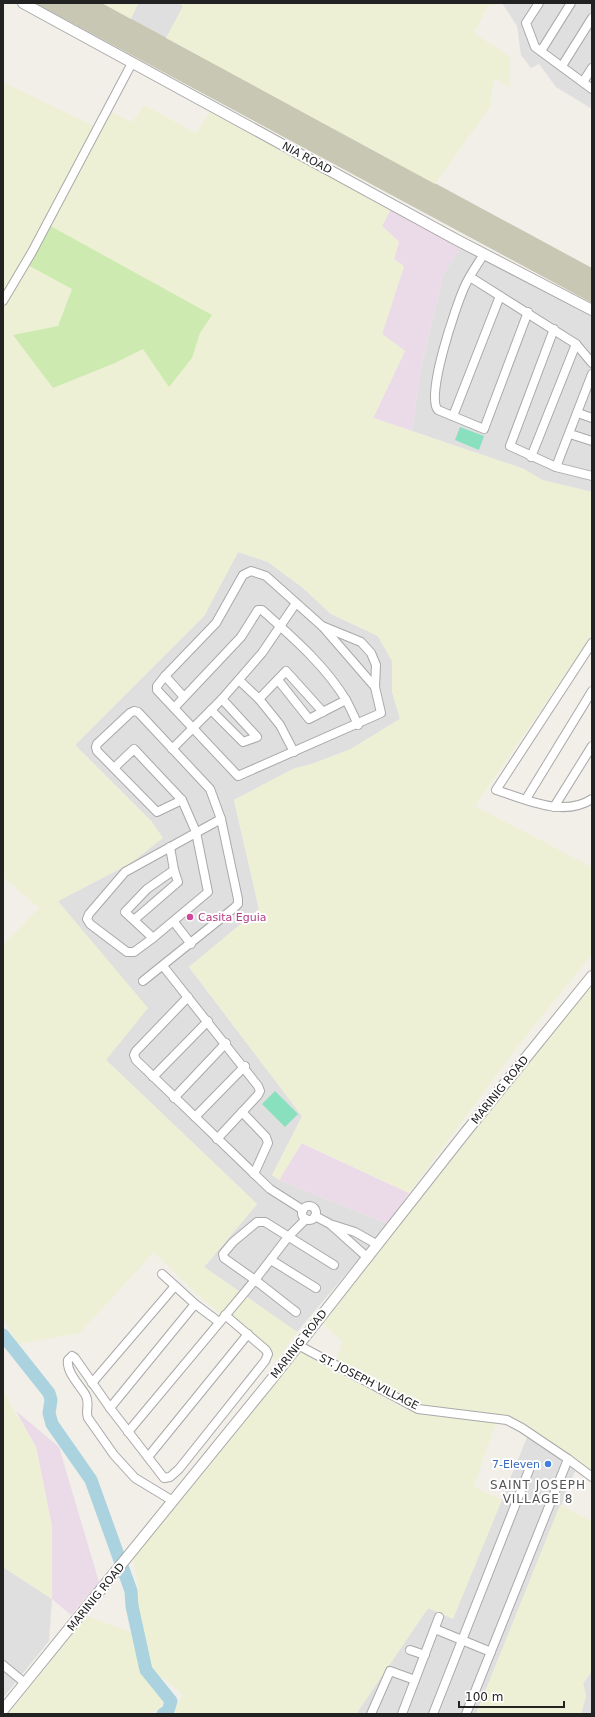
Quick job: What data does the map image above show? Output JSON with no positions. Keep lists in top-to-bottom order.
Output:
{
  "streets": {
    "street": ["NIA ROAD", "MARINIG ROAD", "ST. JOSEPH VILLAGE"]
  },
  "crossings": [
    ["MARINIG ROAD", "ST. JOSEPH VILLAGE"]
  ],
  "districts": ["SAINT JOSEPH VILLAGE 8"],
  "places": ["Casita Eguia", "7-Eleven"],
  "scale_bar": "100 m"
}
